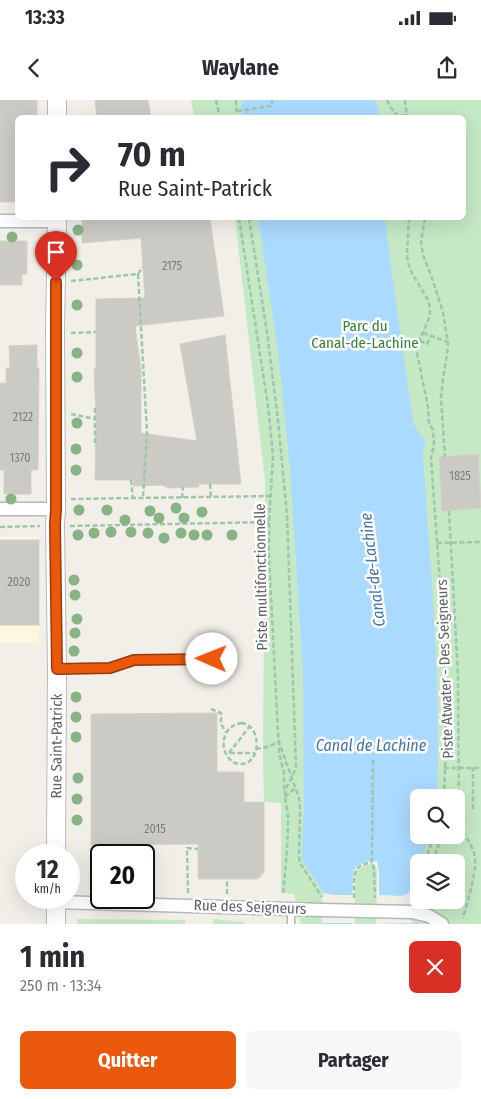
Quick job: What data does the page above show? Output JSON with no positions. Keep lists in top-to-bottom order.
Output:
{
  "streets": {
    "main road": ["Rue Saint-Patrick"],
    "street": ["Rue des Seigneurs"],
    "path": ["Piste multifonctionnelle", "Piste Atwater - Des Seigneurs"]
  },
  "crossings": [
    ["Piste multifonctionnelle", "Rue des Seigneurs"]
  ],
  "water": ["Canal-de-Lachine", "Canal de Lachine"],
  "parks": ["Parc du Canal-de-Lachine"],
  "house_numbers": [
    "2175",
    "2122",
    "1370",
    "1825",
    "2020",
    "2015"
  ],
  "page": {
    "status": "13:33",
    "header": "Waylane",
    "turn": ["70 m", "Rue Saint-Patrick"],
    "speed": "12 km/h",
    "limit": "20",
    "heading": ["1 min", "250 m · 13:34"],
    "buttons": ["Quitter", "Partager"]
  }
}
